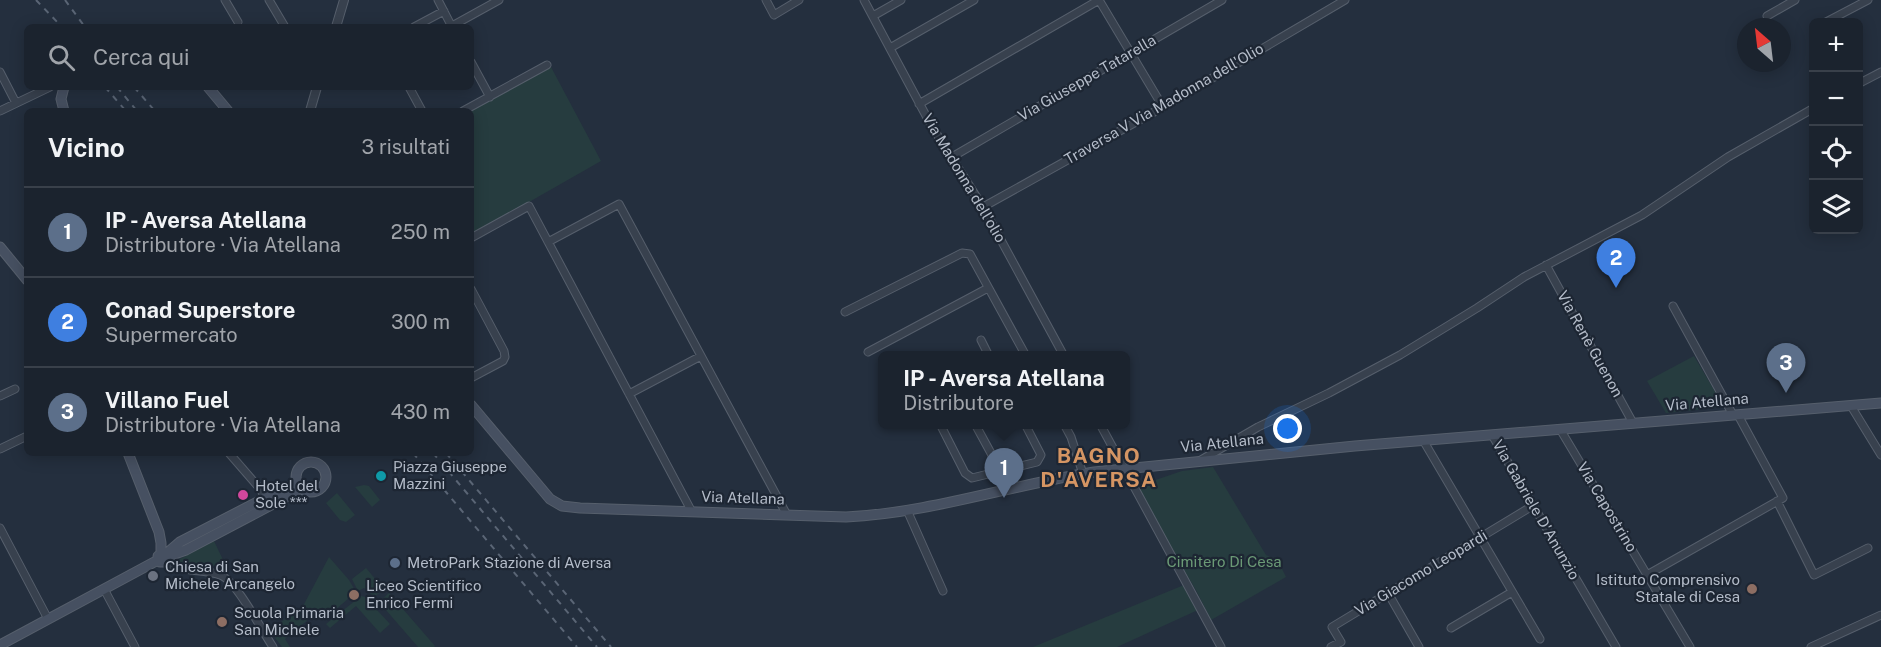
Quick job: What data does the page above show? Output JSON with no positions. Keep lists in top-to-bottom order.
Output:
{
  "streets": {
    "main road": ["Via Atellana"],
    "street": [
      "Via Giuseppe Tatarella",
      "Traversa V Via Madonna dell'Olio",
      "Via Madonna dell'olio",
      "Via Renè Guenon",
      "Via Capostrino",
      "Via Gabriele D'Anunzio",
      "Via Giacomo Leopardi"
    ]
  },
  "crossings": [
    ["Via Giuseppe Tatarella", "Via Madonna dell'olio"],
    ["Traversa V Via Madonna dell'Olio", "Via Madonna dell'olio"],
    ["Via Renè Guenon", "Via Atellana"],
    ["Via Atellana", "Via Capostrino"],
    ["Via Atellana", "Via Gabriele D'Anunzio"],
    ["Via Gabriele D'Anunzio", "Via Giacomo Leopardi"]
  ],
  "districts": ["BAGNO D'AVERSA"],
  "parks": ["Cimitero Di Cesa"],
  "places": [
    "Piazza Giuseppe Mazzini",
    "Hotel del Sole ***",
    "MetroPark Stazione di Aversa",
    "Chiesa di San Michele Arcangelo",
    "Istituto Comprensivo Statale di Cesa",
    "Liceo Scientifico Enrico Fermi",
    "Scuola Primaria San Michele"
  ],
  "north": "top left",
  "page": {
    "map_buttons": ["+", "−"],
    "search": "Cerca qui",
    "heading": ["Vicino", "3 risultati"],
    "list": [
      {
        "mark": "1",
        "name": "IP - Aversa Atellana",
        "note": "Distributore · Via Atellana",
        "value": "250 m"
      },
      {
        "mark": "2",
        "name": "Conad Superstore",
        "note": "Supermercato",
        "value": "300 m"
      },
      {
        "mark": "3",
        "name": "Villano Fuel",
        "note": "Distributore · Via Atellana",
        "value": "430 m"
      }
    ],
    "pins": ["2", "3", "1"],
    "popup": ["IP - Aversa Atellana", "Distributore"]
  }
}
